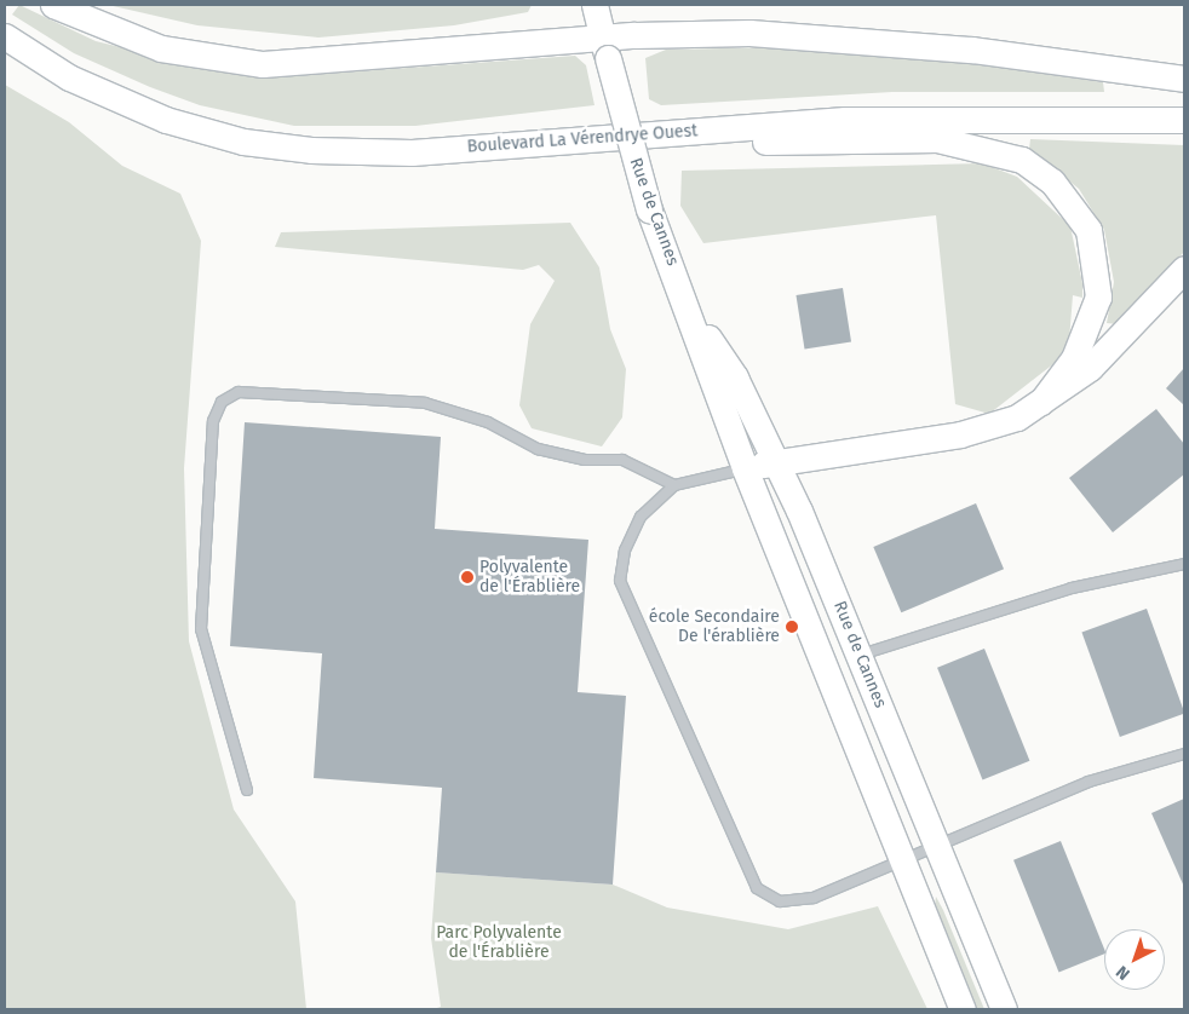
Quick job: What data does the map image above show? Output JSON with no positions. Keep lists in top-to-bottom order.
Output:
{
  "streets": {
    "main road": ["Boulevard La Vérendrye Ouest", "Rue de Cannes"]
  },
  "parks": ["Parc Polyvalente de l'Érablière"],
  "places": ["Polyvalente de l'Érablière", "école Secondaire De l'érablière"],
  "north": "bottom left"
}
